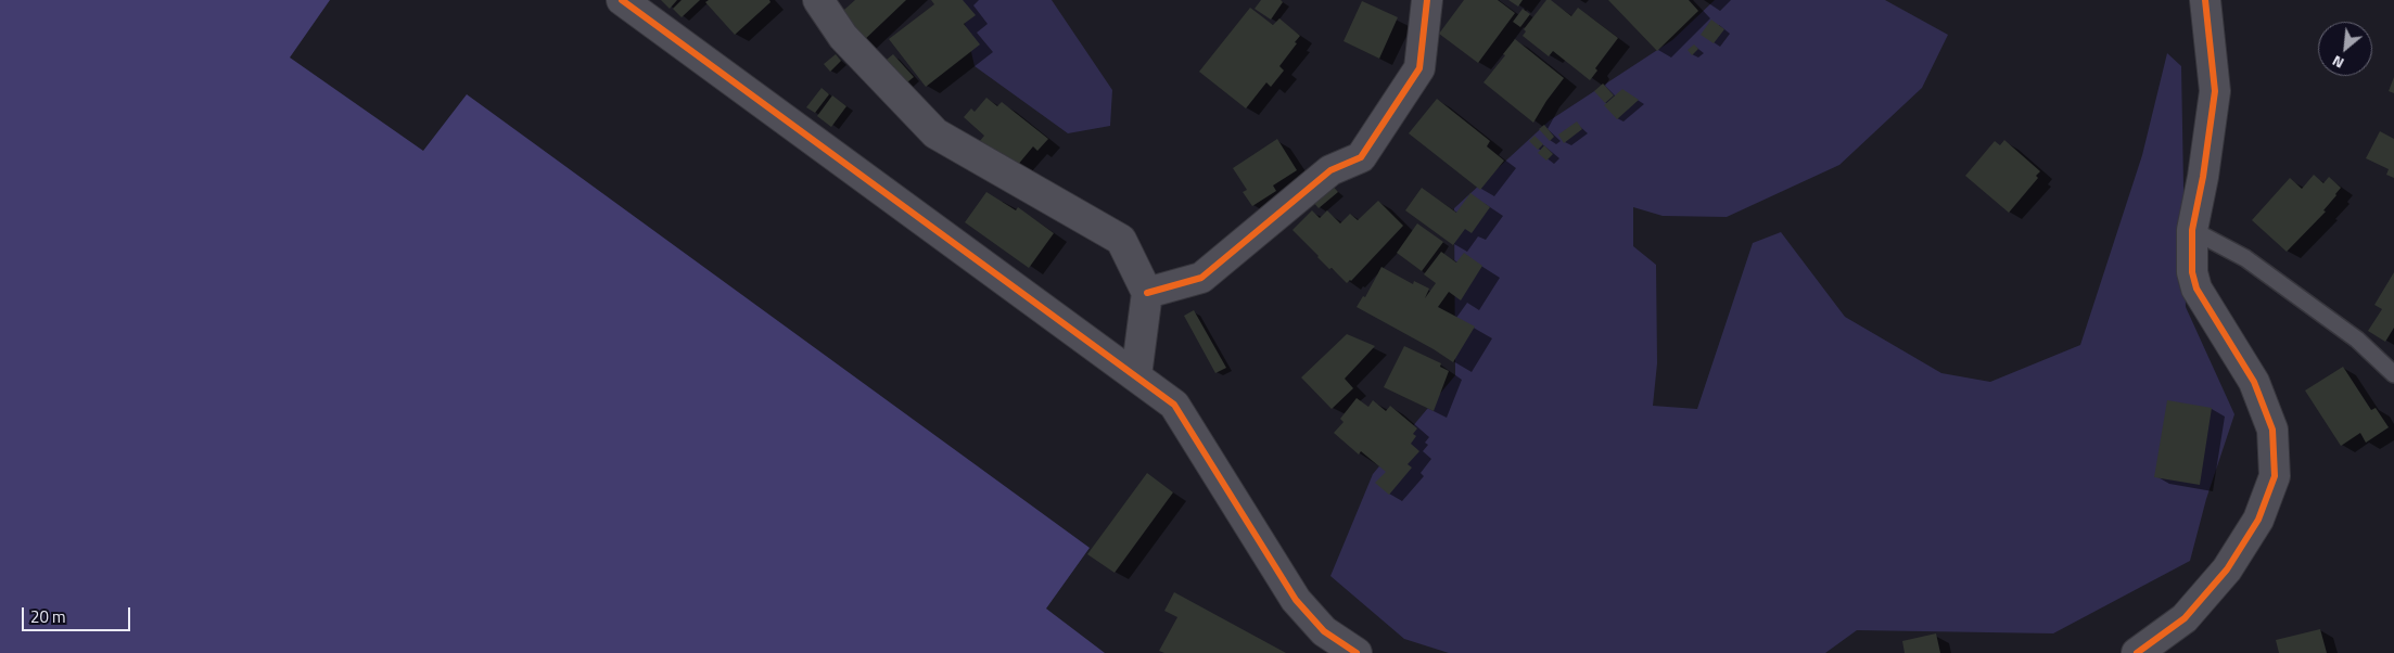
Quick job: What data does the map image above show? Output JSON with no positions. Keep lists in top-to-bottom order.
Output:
{
  "scale_bar": "20 m",
  "north": "bottom left"
}
